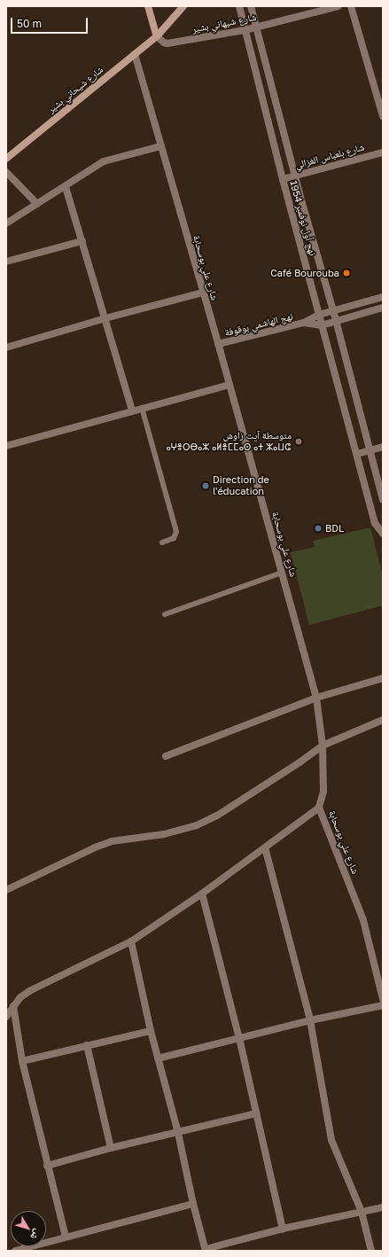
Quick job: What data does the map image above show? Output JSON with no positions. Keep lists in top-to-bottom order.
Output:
{
  "streets": {
    "main road": ["شارع شيحاني بشير"],
    "street": [
      "شارع شيهاني بشير",
      "شارع بلعباس الغزالي",
      "نهج أول نوفمبر 1954",
      "شارع علي بوسحابة",
      "نهج الهاشمي بوقوفة"
    ]
  },
  "crossings": [
    ["شارع شيهاني بشير", "شارع شيحاني بشير"],
    ["شارع شيهاني بشير", "نهج أول نوفمبر 1954"],
    ["شارع شيحاني بشير", "شارع علي بوسحابة"],
    ["شارع بلعباس الغزالي", "نهج أول نوفمبر 1954"],
    ["نهج أول نوفمبر 1954", "نهج الهاشمي بوقوفة"],
    ["شارع علي بوسحابة", "نهج الهاشمي بوقوفة"]
  ],
  "places": [
    "Café Bourouba",
    "متوسطة آيت زاوش ⴰⵖⴻⵔⴱⴰⵣ ⴰⵍⴻⵎⵎⴰⵙ ⴰⵜ ⵣⴰⵡⵛ",
    "Direction de l'éducation",
    "BDL"
  ],
  "scale_bar": "50 m",
  "north": "bottom right"
}
